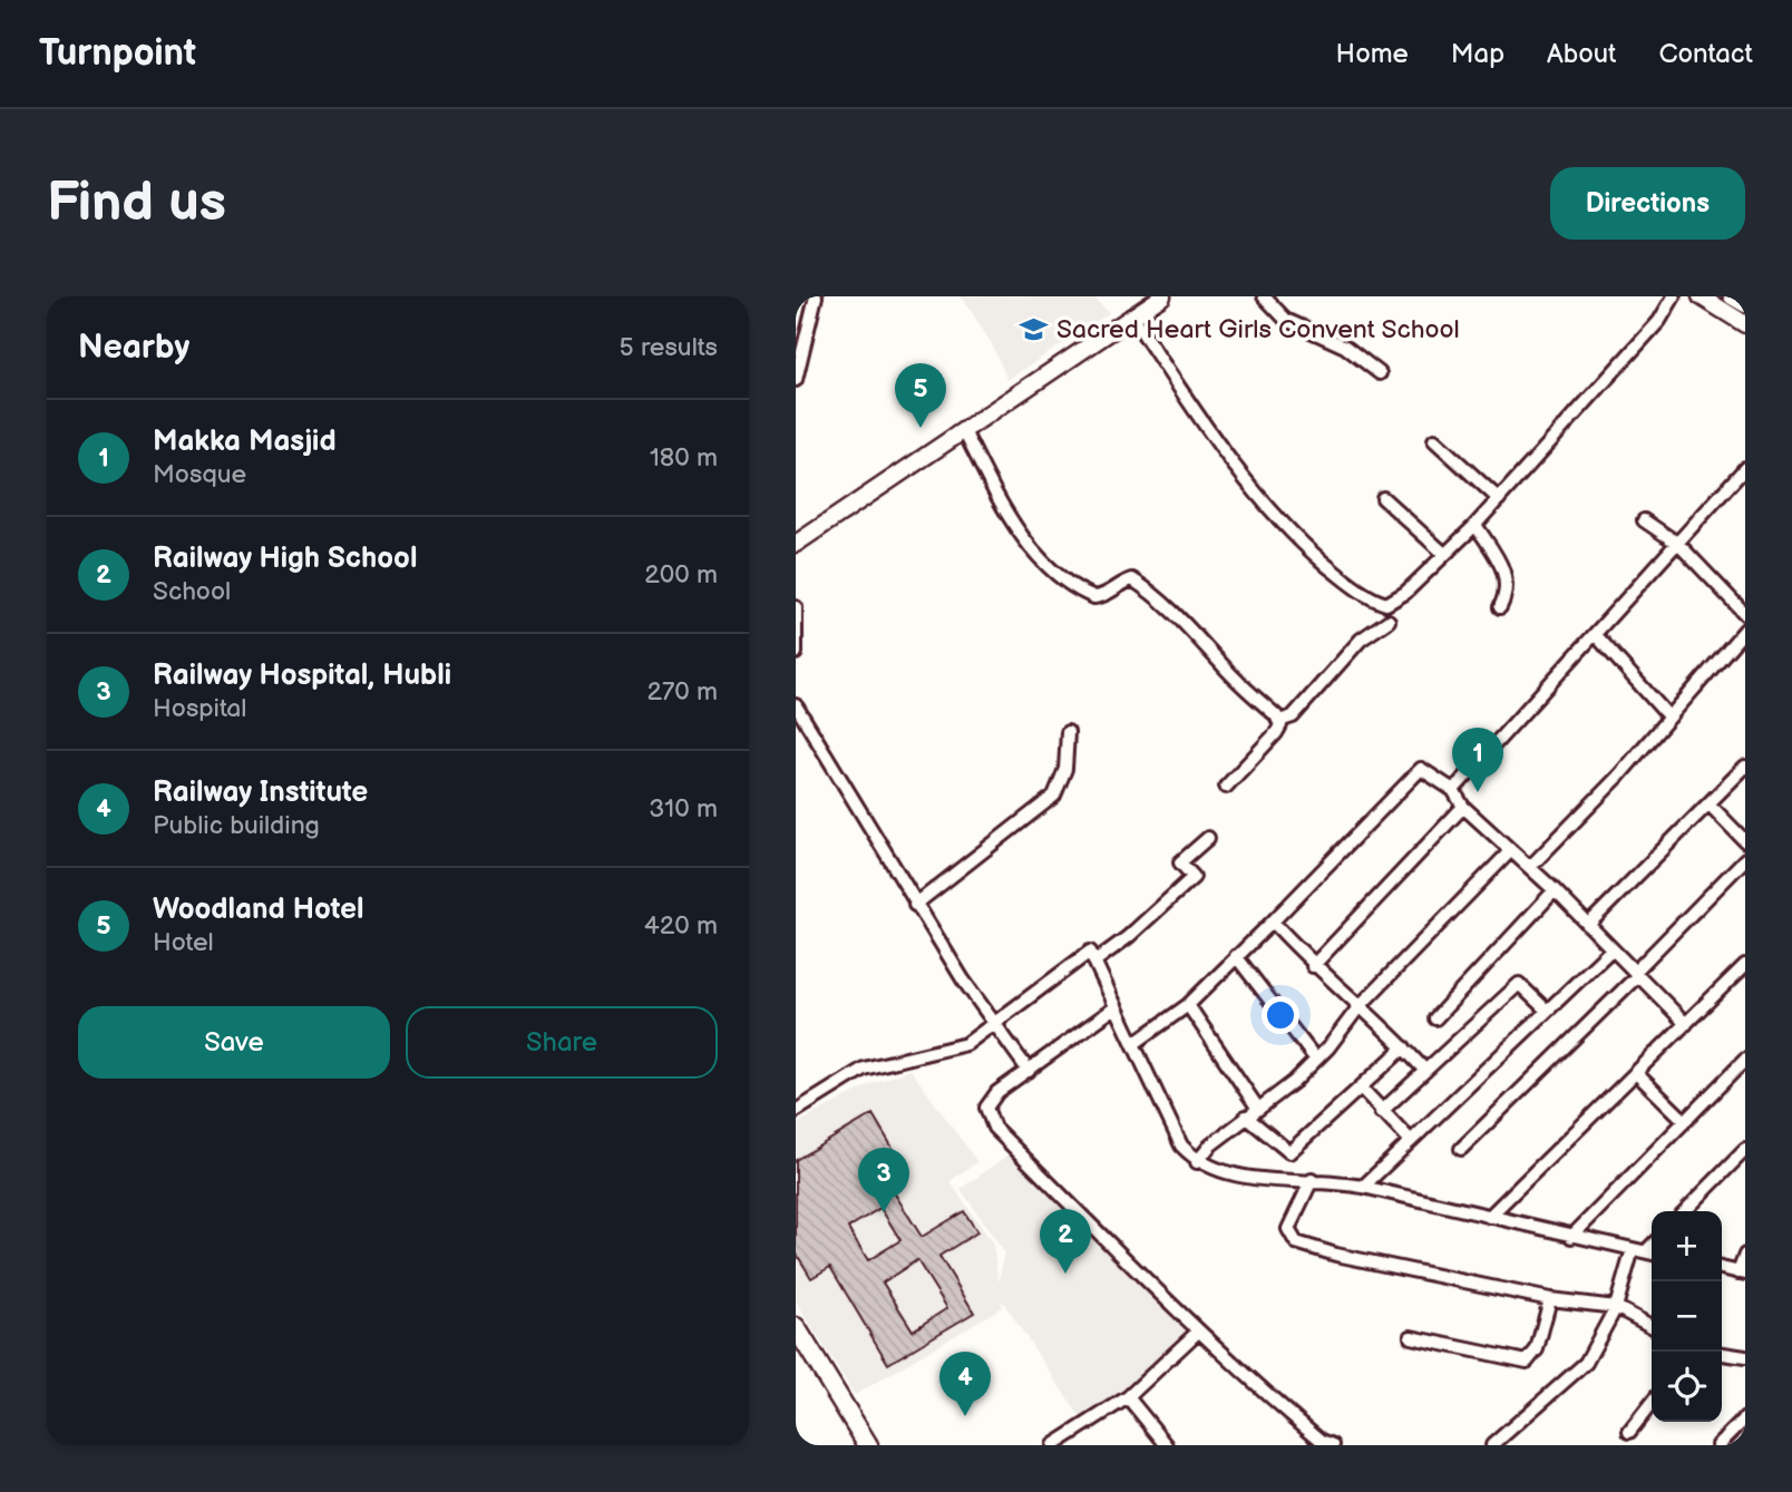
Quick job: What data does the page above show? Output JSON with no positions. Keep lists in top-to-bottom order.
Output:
{
  "places": {
    "school or university": ["Sacred Heart Girls Convent School"]
  },
  "page": {
    "header": "Turnpoint",
    "nav": [
      "Home",
      "Map",
      "About",
      "Contact"
    ],
    "buttons": [
      "Directions",
      ["Save", "Share"]
    ],
    "title": "Find us",
    "heading": ["Nearby", "5 results"],
    "pins": [
      "5",
      "1",
      "3",
      "2",
      "4"
    ],
    "list": [
      {
        "mark": "1",
        "name": "Makka Masjid",
        "note": "Mosque",
        "value": "180 m"
      },
      {
        "mark": "2",
        "name": "Railway High School",
        "note": "School",
        "value": "200 m"
      },
      {
        "mark": "3",
        "name": "Railway Hospital, Hubli",
        "note": "Hospital",
        "value": "270 m"
      },
      {
        "mark": "4",
        "name": "Railway Institute",
        "note": "Public building",
        "value": "310 m"
      },
      {
        "mark": "5",
        "name": "Woodland Hotel",
        "note": "Hotel",
        "value": "420 m"
      }
    ],
    "map_buttons": ["+", "−"]
  }
}
